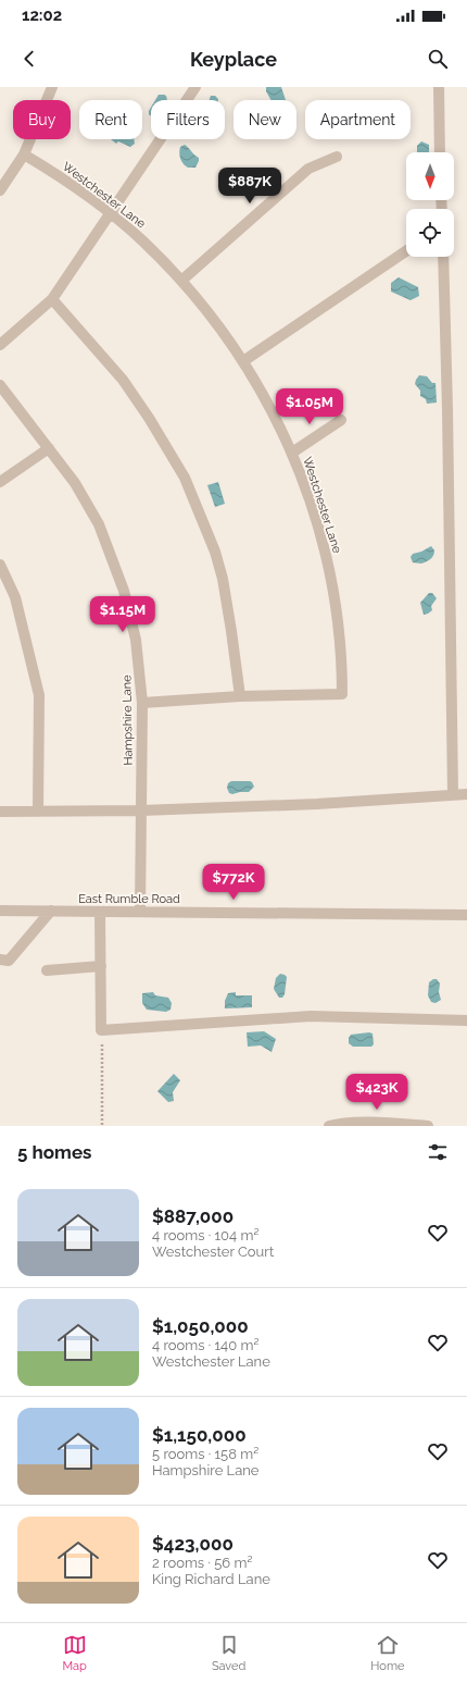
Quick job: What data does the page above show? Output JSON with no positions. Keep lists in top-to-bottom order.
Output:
{
  "streets": {
    "street": ["Westchester Lane", "Hampshire Lane", "East Rumble Road"]
  },
  "crossings": [
    ["Westchester Lane", "Hampshire Lane"],
    ["Hampshire Lane", "East Rumble Road"]
  ],
  "north": "bottom",
  "page": {
    "status": "12:02",
    "header": "Keyplace",
    "chip": [
      "Buy",
      "Rent",
      "Filters",
      "New",
      "Apartment"
    ],
    "price": [
      "$887K",
      "$1.05M",
      "$1.15M",
      "$772K",
      "$423K"
    ],
    "heading": "5 homes",
    "list": [
      {
        "name": "$887,000",
        "note": "4 rooms · 104 m² · Westchester Court"
      },
      {
        "name": "$1,050,000",
        "note": "4 rooms · 140 m² · Westchester Lane"
      },
      {
        "name": "$1,150,000",
        "note": "5 rooms · 158 m² · Hampshire Lane"
      },
      {
        "name": "$423,000",
        "note": "2 rooms · 56 m² · King Richard Lane"
      }
    ],
    "tabs": ["Map", "Saved", "Home"]
  }
}
